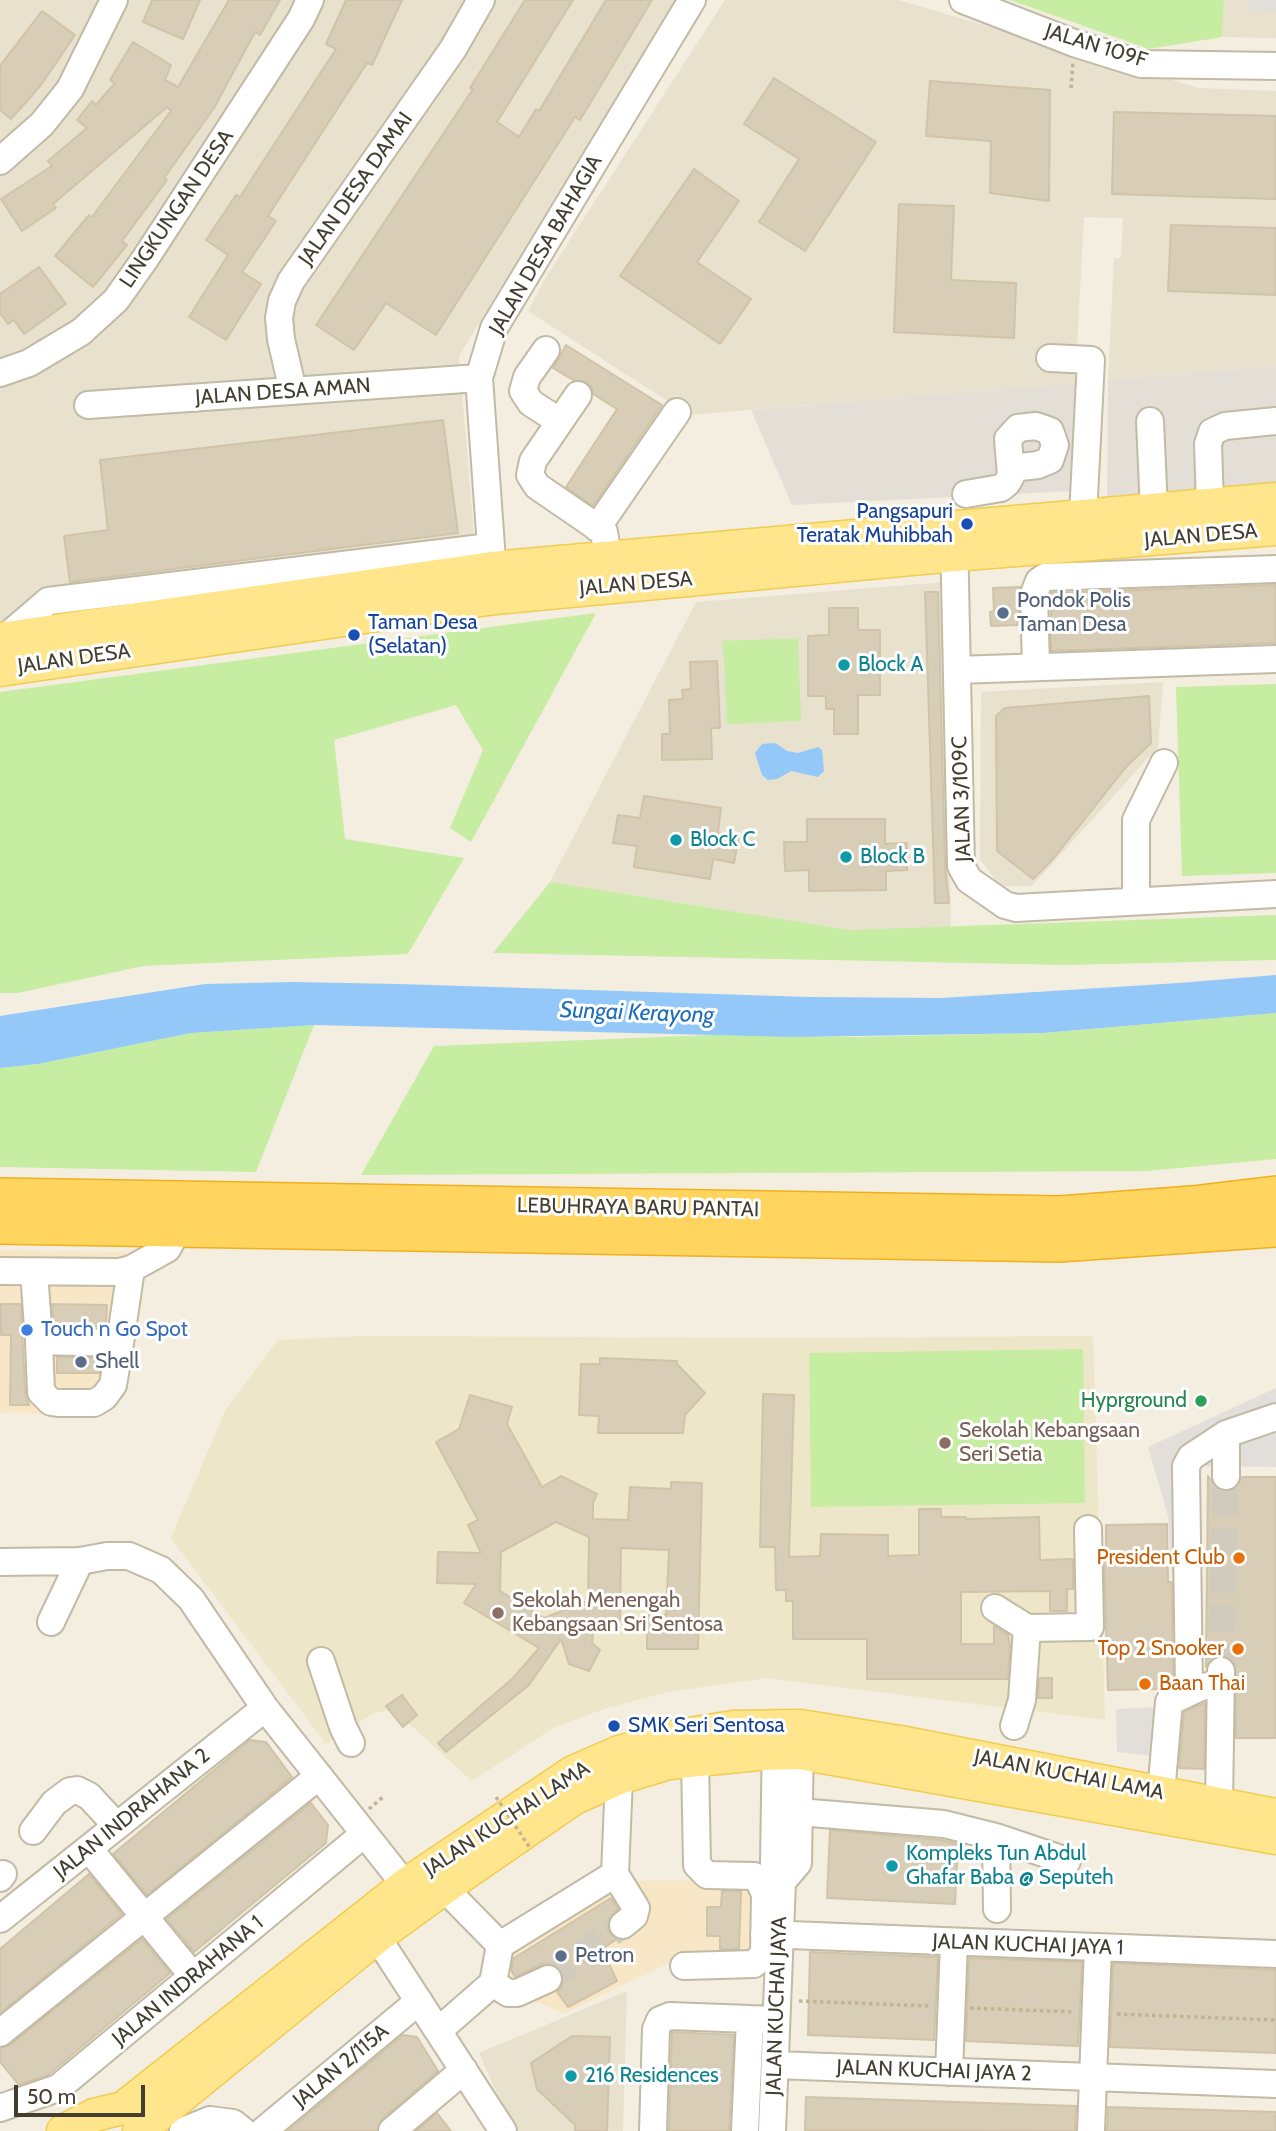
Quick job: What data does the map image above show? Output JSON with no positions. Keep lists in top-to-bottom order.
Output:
{
  "streets": {
    "highway": ["LEBUHRAYA BARU PANTAI"],
    "main road": ["JALAN DESA", "JALAN KUCHAI LAMA"],
    "street": [
      "JALAN 109F",
      "JALAN DESA DAMAI",
      "LINGKUNGAN DESA",
      "JALAN DESA BAHAGIA",
      "JALAN DESA AMAN",
      "JALAN 3/109C",
      "JALAN INDRAHANA 2",
      "JALAN KUCHAI JAYA 1",
      "JALAN INDRAHANA 1",
      "JALAN KUCHAI JAYA",
      "JALAN 2/115A",
      "JALAN KUCHAI JAYA 2"
    ]
  },
  "crossings": [
    ["JALAN DESA DAMAI", "JALAN DESA AMAN"],
    ["JALAN DESA BAHAGIA", "JALAN DESA AMAN"],
    ["JALAN DESA BAHAGIA", "JALAN DESA"],
    ["JALAN DESA", "JALAN 3/109C"],
    ["JALAN KUCHAI LAMA", "JALAN KUCHAI JAYA"],
    ["JALAN KUCHAI JAYA 1", "JALAN KUCHAI JAYA"],
    ["JALAN KUCHAI JAYA", "JALAN KUCHAI JAYA 2"]
  ],
  "water": ["Sungai Kerayong"],
  "places": [
    "Pangsapuri Teratak Muhibbah",
    "Pondok Polis Taman Desa",
    "Taman Desa (Selatan)",
    "Block A",
    "Block C",
    "Block B",
    "Touch n Go Spot",
    "Shell",
    "Hyprground",
    "Sekolah Kebangsaan Seri Setia",
    "President Club",
    "Sekolah Menengah Kebangsaan Sri Sentosa",
    "Top 2 Snooker",
    "Baan Thai",
    "SMK Seri Sentosa",
    "Kompleks Tun Abdul Ghafar Baba @ Seputeh",
    "Petron",
    "216 Residences"
  ],
  "scale_bar": "50 m"
}
